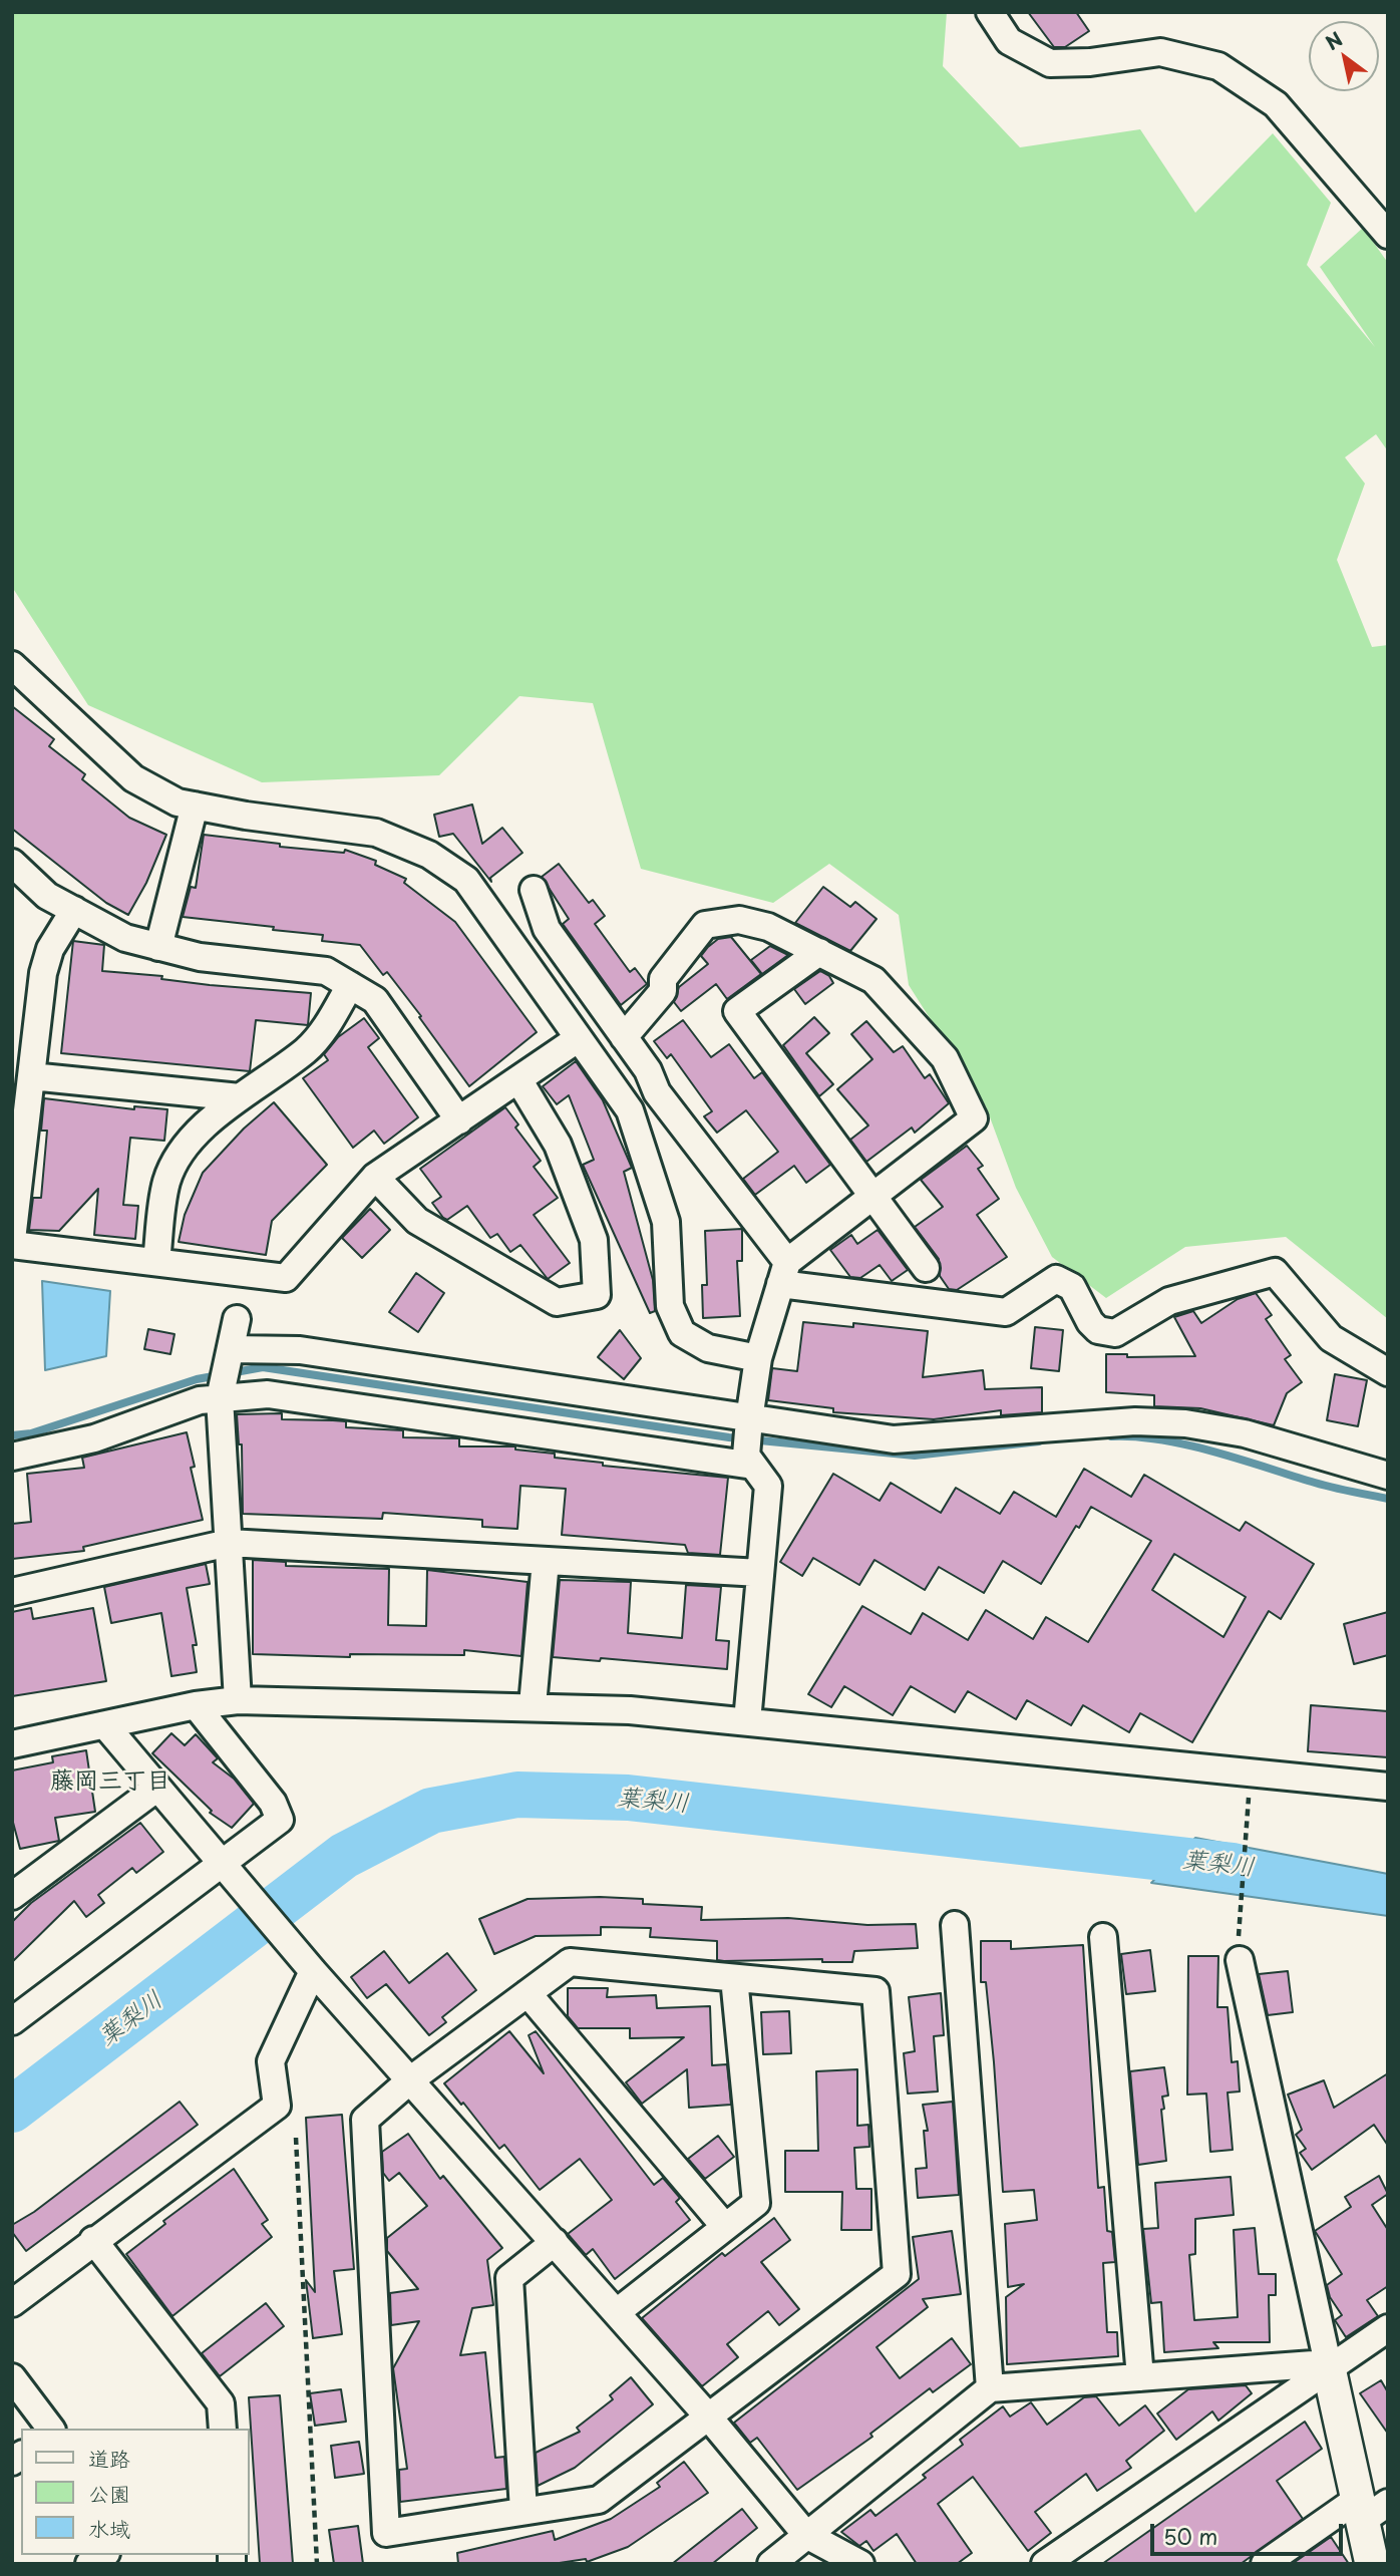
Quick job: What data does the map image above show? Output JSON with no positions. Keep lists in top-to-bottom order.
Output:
{
  "districts": ["藤岡三丁目"],
  "water": ["葉梨川"],
  "legend": ["道路", "公園", "水域"],
  "scale_bar": "50 m",
  "north": "top left"
}
